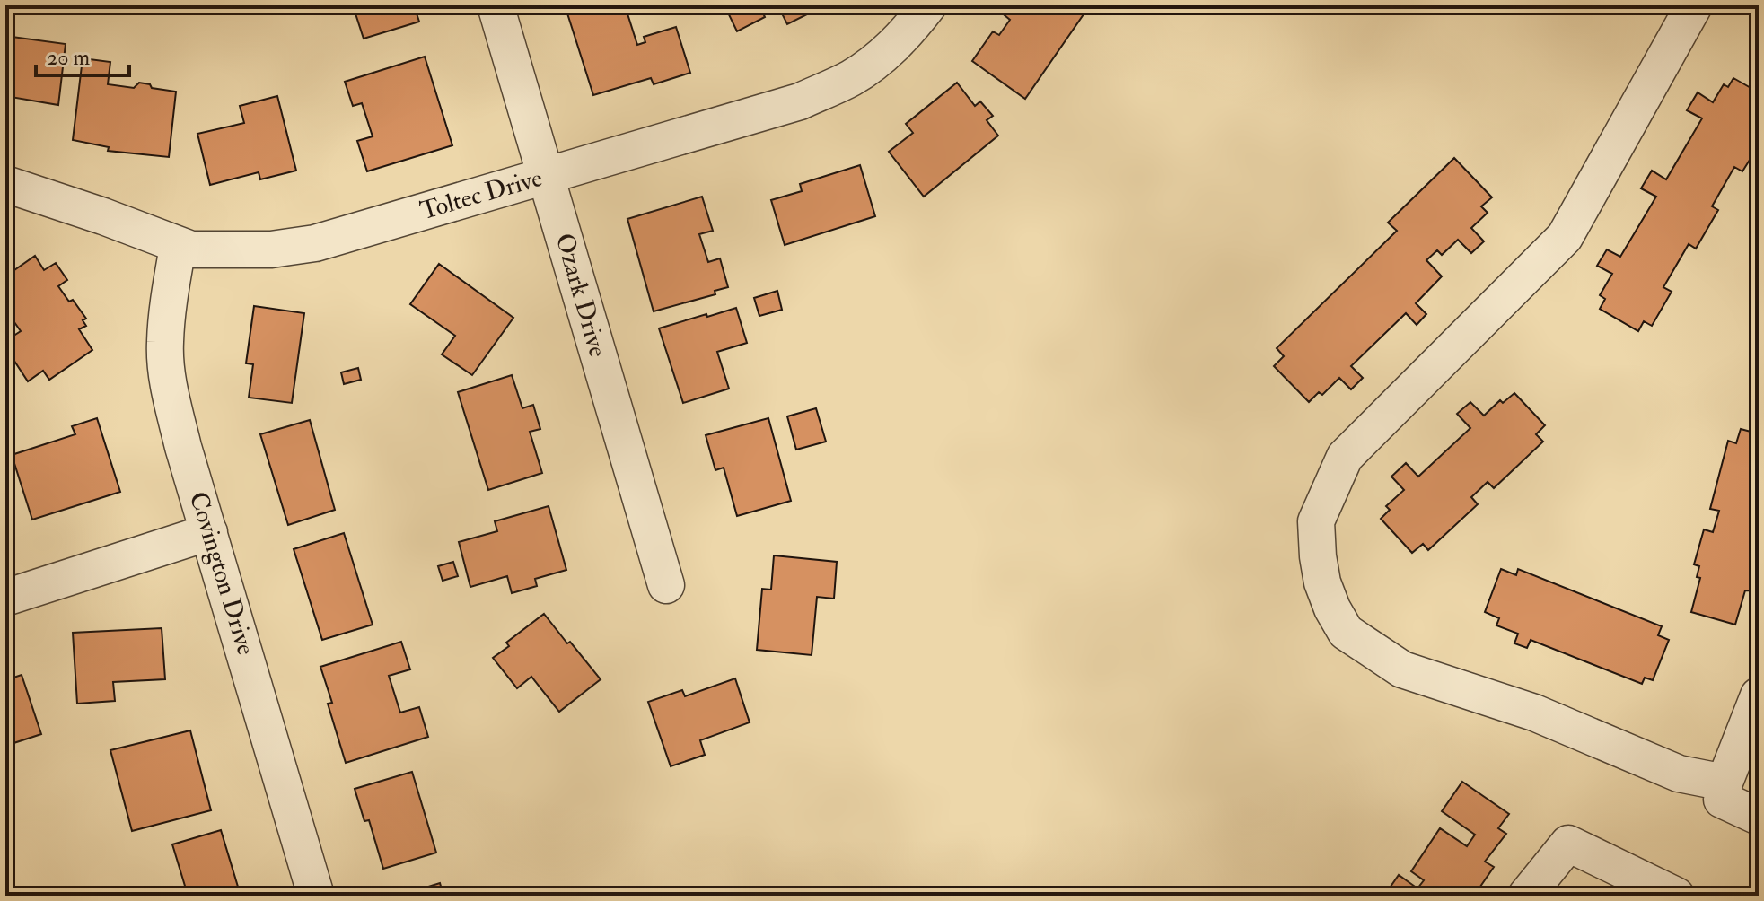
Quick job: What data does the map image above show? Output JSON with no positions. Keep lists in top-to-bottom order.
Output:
{
  "streets": {
    "street": ["Toltec Drive", "Ozark Drive", "Covington Drive"]
  },
  "crossings": [
    ["Toltec Drive", "Ozark Drive"],
    ["Toltec Drive", "Covington Drive"]
  ],
  "scale_bar": "20 m"
}
